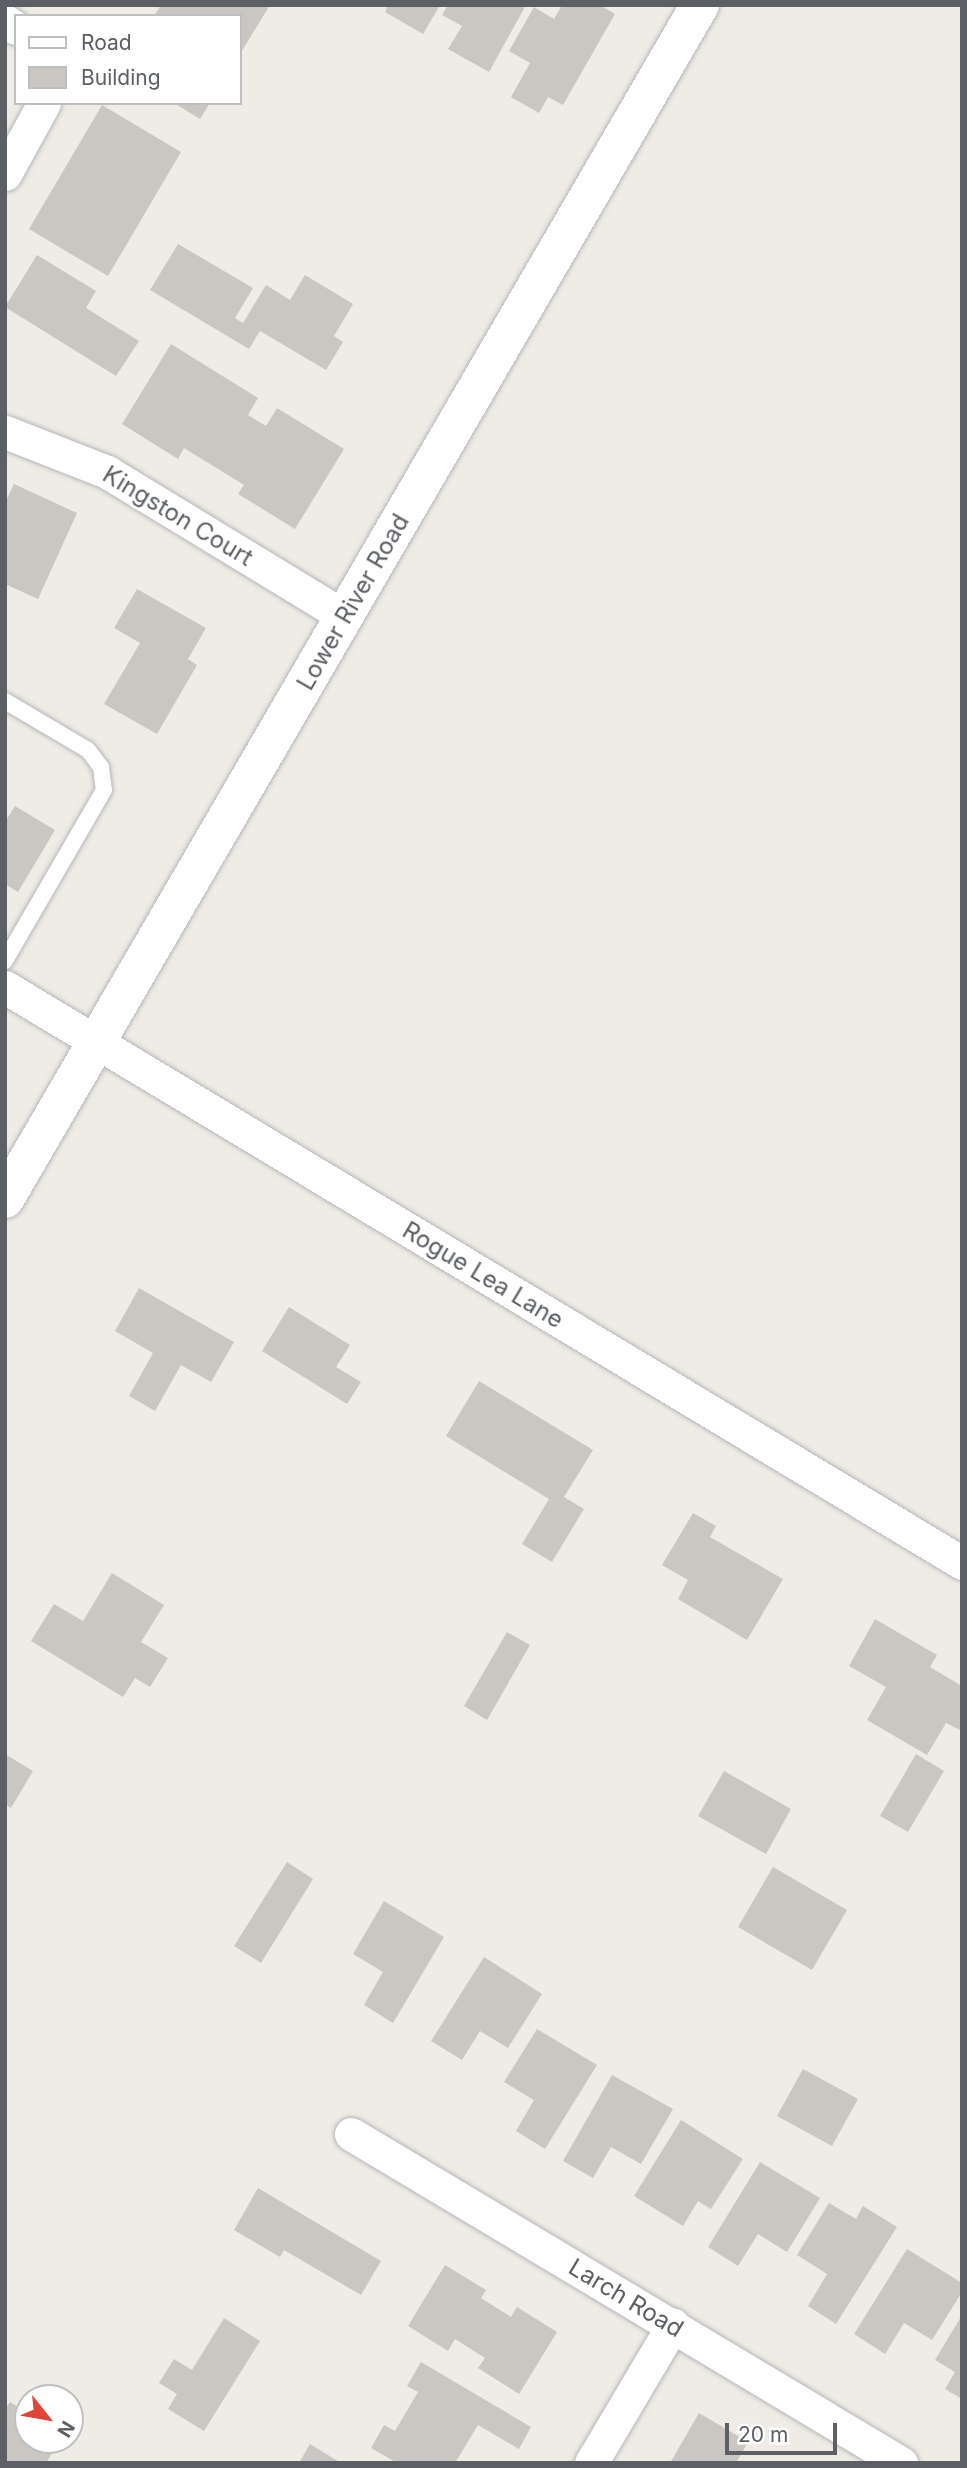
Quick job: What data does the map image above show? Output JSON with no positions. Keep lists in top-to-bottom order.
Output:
{
  "streets": {
    "street": [
      "Kingston Court",
      "Lower River Road",
      "Rogue Lea Lane",
      "Larch Road"
    ]
  },
  "crossings": [
    ["Kingston Court", "Lower River Road"],
    ["Lower River Road", "Rogue Lea Lane"]
  ],
  "legend": ["Road", "Building"],
  "scale_bar": "20 m",
  "north": "bottom right"
}
